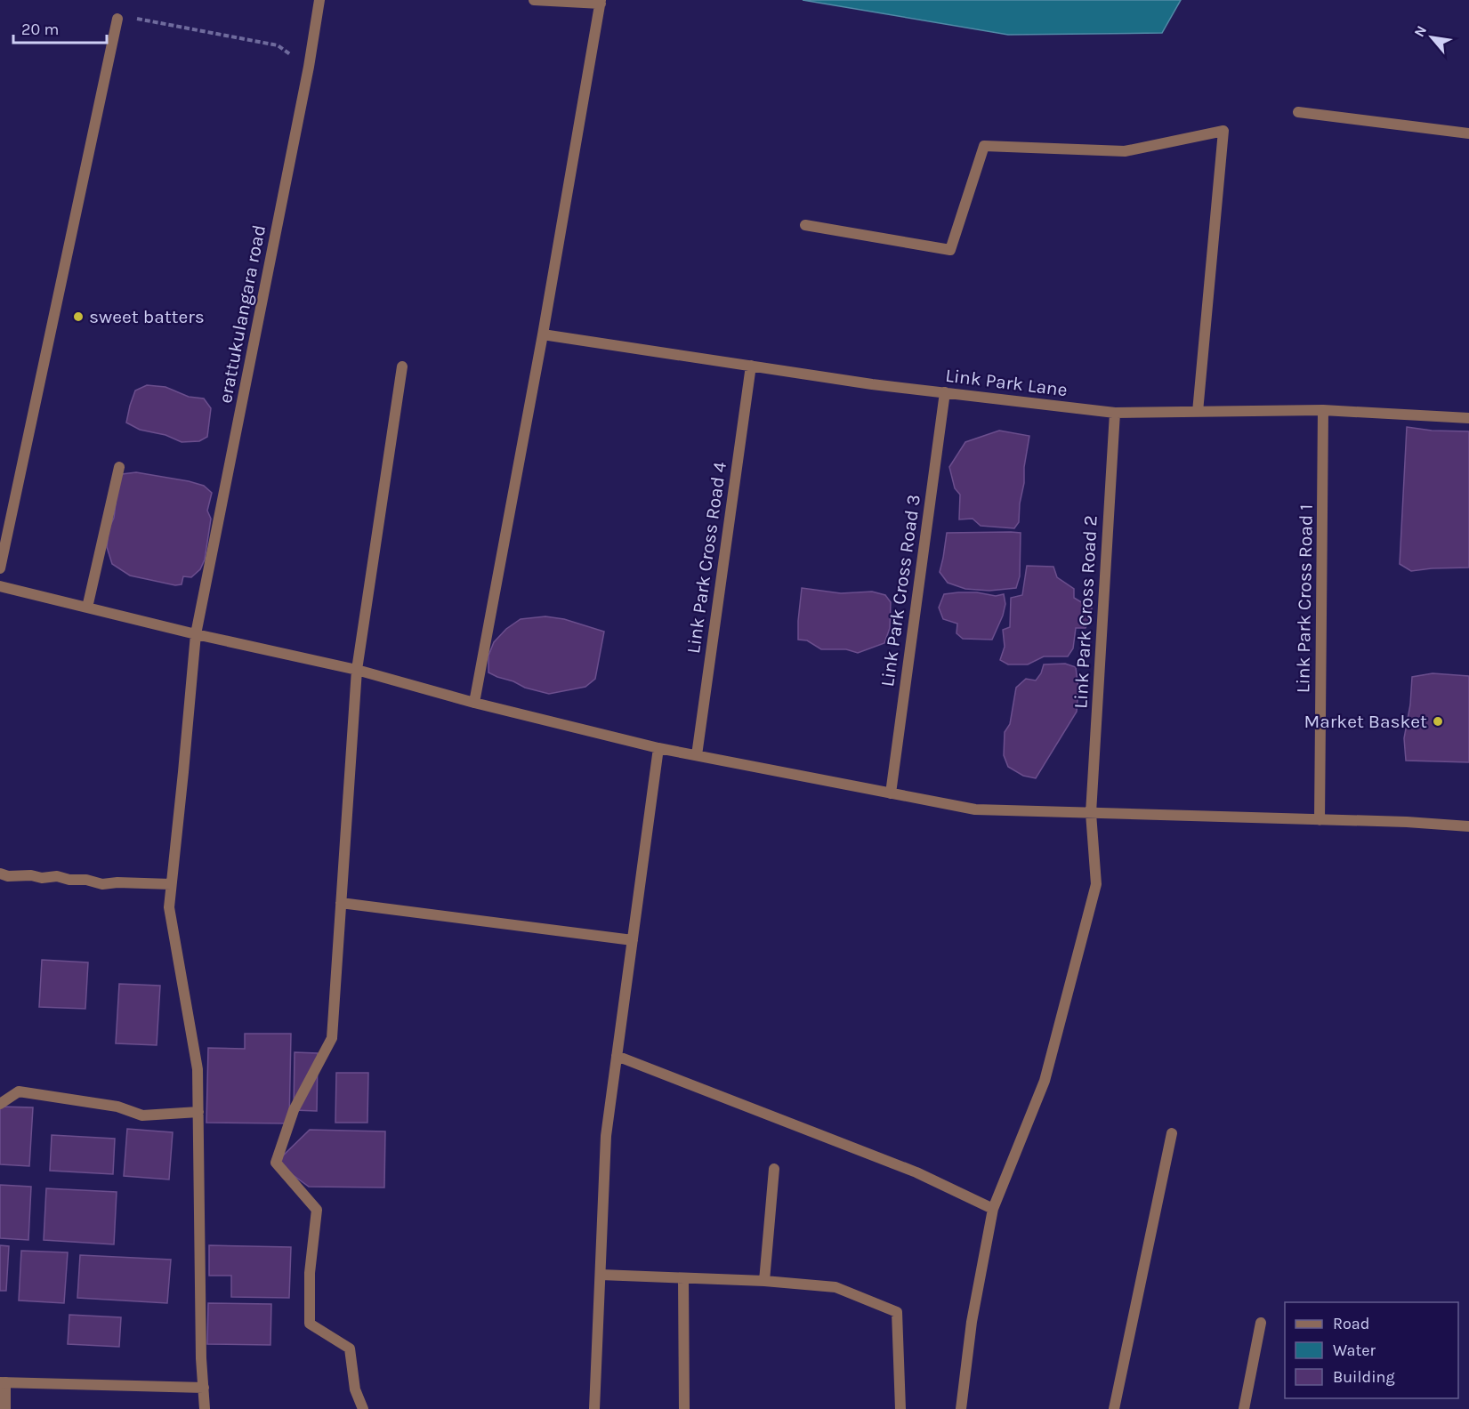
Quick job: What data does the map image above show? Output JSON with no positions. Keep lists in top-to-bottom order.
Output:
{
  "streets": {
    "street": [
      "erattukulangara road",
      "Link Park Lane",
      "Link Park Cross Road 4",
      "Link Park Cross Road 3",
      "Link Park Cross Road 1",
      "Link Park Cross Road 2"
    ]
  },
  "crossings": [
    ["Link Park Lane", "Link Park Cross Road 4"],
    ["Link Park Lane", "Link Park Cross Road 3"],
    ["Link Park Lane", "Link Park Cross Road 1"],
    ["Link Park Lane", "Link Park Cross Road 2"]
  ],
  "places": ["sweet batters", "Market Basket"],
  "legend": ["Road", "Water", "Building"],
  "scale_bar": "20 m",
  "north": "top left"
}
